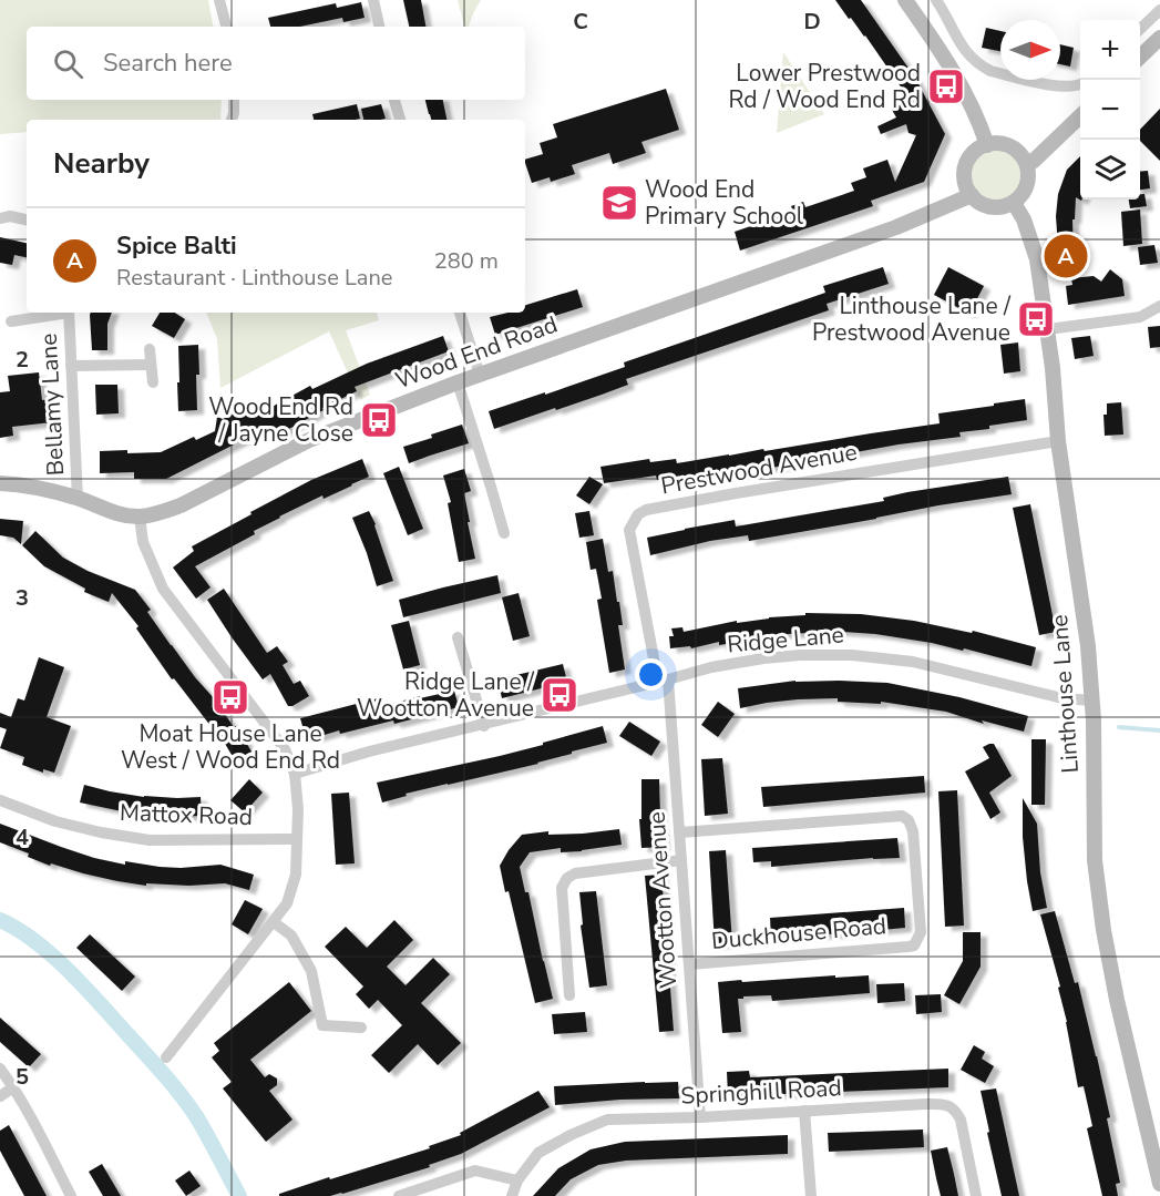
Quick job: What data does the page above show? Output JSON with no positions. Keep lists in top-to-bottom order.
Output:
{
  "streets": {
    "street": [
      "Wood End Road",
      "Bellamy Lane",
      "Prestwood Avenue",
      "Ridge Lane",
      "Linthouse Lane",
      "Mattox Road",
      "Wootton Avenue",
      "Duckhouse Road",
      "Springhill Road"
    ]
  },
  "crossings": [
    ["Wood End Road", "Bellamy Lane"],
    ["Wood End Road", "Linthouse Lane"],
    ["Prestwood Avenue", "Ridge Lane"],
    ["Prestwood Avenue", "Linthouse Lane"],
    ["Prestwood Avenue", "Wootton Avenue"],
    ["Ridge Lane", "Linthouse Lane"],
    ["Ridge Lane", "Wootton Avenue"],
    ["Wootton Avenue", "Duckhouse Road"],
    ["Wootton Avenue", "Springhill Road"]
  ],
  "places": {
    "bus stop": [
      "Lower Prestwood Rd / Wood End Rd",
      "Linthouse Lane / Prestwood Avenue",
      "Wood End Rd / Jayne Close",
      "Ridge Lane / Wootton Avenue",
      "Moat House Lane West / Wood End Rd"
    ],
    "school or university": ["Wood End Primary School"]
  },
  "north": "right",
  "page": {
    "map_buttons": ["+", "−"],
    "search": "Search here",
    "heading": "Nearby",
    "list": [
      {
        "mark": "A",
        "name": "Spice Balti",
        "note": "Restaurant · Linthouse Lane",
        "value": "280 m"
      }
    ],
    "pins": "A"
  },
  "grid": {
    "columns": ["C", "D"],
    "rows": [
      "2",
      "3",
      "4",
      "5"
    ]
  }
}
